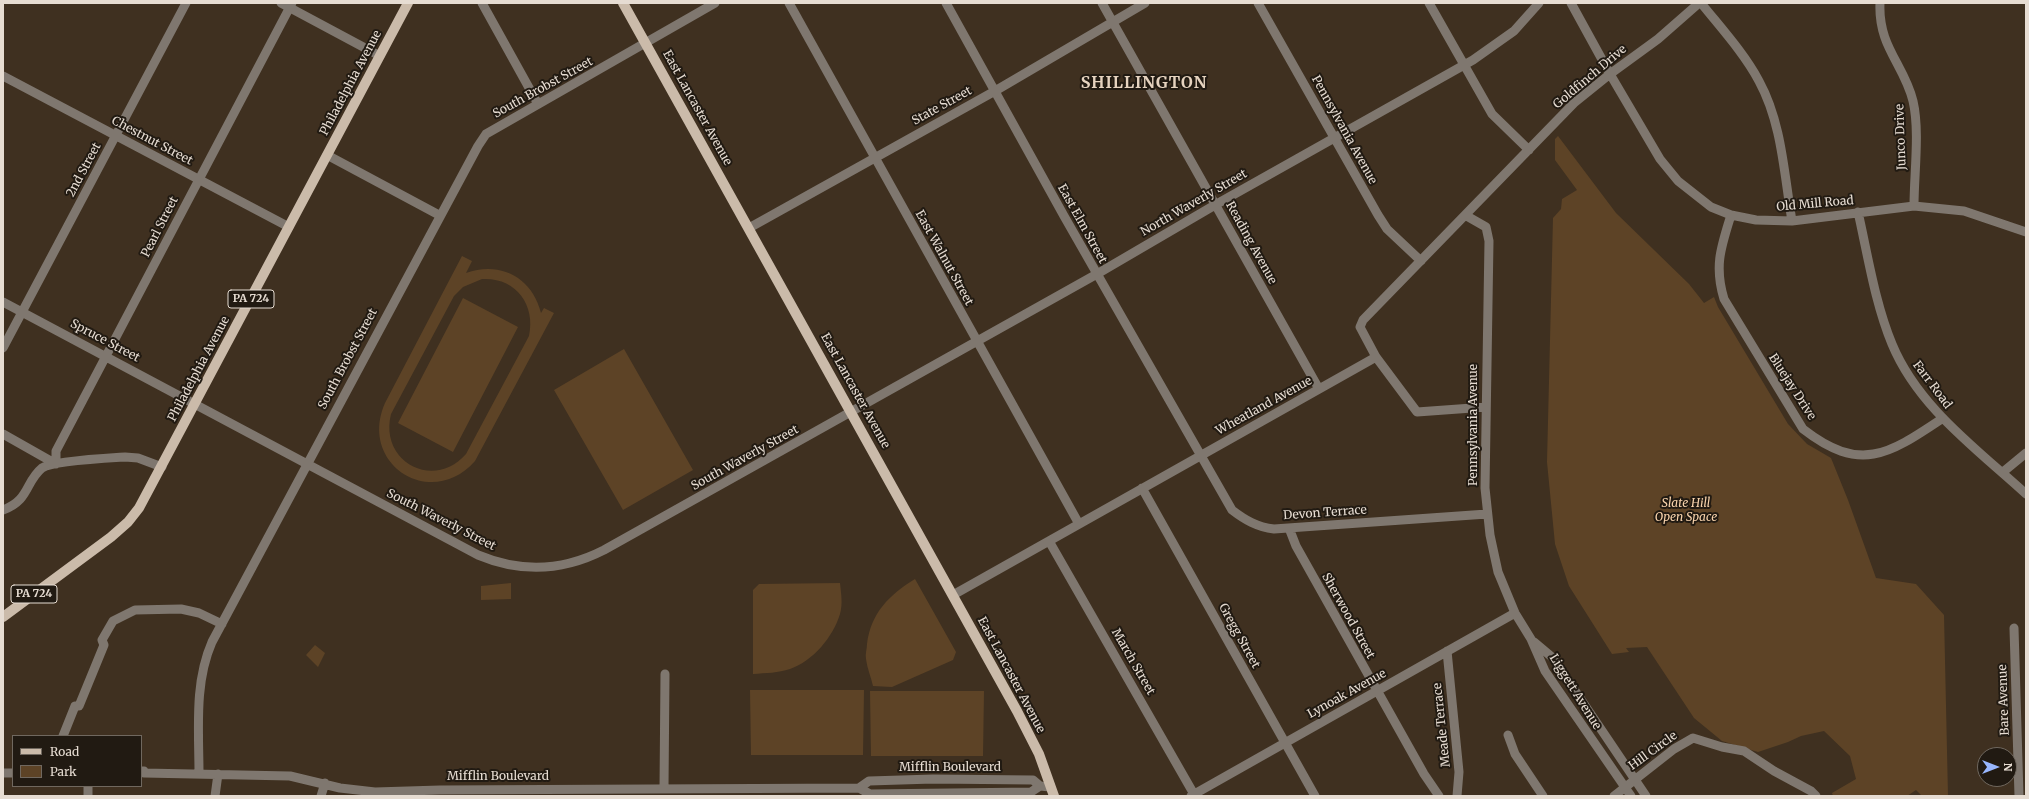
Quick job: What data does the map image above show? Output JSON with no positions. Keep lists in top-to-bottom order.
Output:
{
  "streets": {
    "main road": ["Philadelphia Avenue", "East Lancaster Avenue", "PA 724"],
    "street": [
      "Goldfinch Drive",
      "South Brobst Street",
      "State Street",
      "Pennsylvania Avenue",
      "Junco Drive",
      "Chestnut Street",
      "2nd Street",
      "North Waverly Street",
      "Old Mill Road",
      "East Elm Street",
      "Pearl Street",
      "Reading Avenue",
      "East Walnut Street",
      "Spruce Street",
      "Farr Road",
      "Bluejay Drive",
      "Wheatland Avenue",
      "South Waverly Street",
      "Devon Terrace",
      "Sherwood Street",
      "Gregg Street",
      "March Street",
      "Liggett Avenue",
      "Lynoak Avenue",
      "Bare Avenue",
      "Meade Terrace",
      "Hill Circle",
      "Mifflin Boulevard"
    ]
  },
  "crossings": [
    ["Goldfinch Drive", "Pennsylvania Avenue"],
    ["Goldfinch Drive", "Old Mill Road"],
    ["Philadelphia Avenue", "Chestnut Street"],
    ["Philadelphia Avenue", "Spruce Street"],
    ["Philadelphia Avenue", "South Waverly Street"],
    ["South Brobst Street", "East Lancaster Avenue"],
    ["South Brobst Street", "South Waverly Street"],
    ["South Brobst Street", "Mifflin Boulevard"],
    ["State Street", "East Lancaster Avenue"],
    ["State Street", "East Elm Street"],
    ["State Street", "Reading Avenue"],
    ["State Street", "East Walnut Street"],
    ["East Lancaster Avenue", "North Waverly Street"],
    ["East Lancaster Avenue", "Wheatland Avenue"],
    ["East Lancaster Avenue", "South Waverly Street"],
    ["East Lancaster Avenue", "Mifflin Boulevard"],
    ["Pennsylvania Avenue", "North Waverly Street"],
    ["Pennsylvania Avenue", "Devon Terrace"],
    ["Pennsylvania Avenue", "Liggett Avenue"],
    ["Pennsylvania Avenue", "Lynoak Avenue"],
    ["Junco Drive", "Old Mill Road"],
    ["Chestnut Street", "2nd Street"],
    ["Chestnut Street", "Pearl Street"],
    ["2nd Street", "Spruce Street"],
    ["North Waverly Street", "East Elm Street"],
    ["North Waverly Street", "Reading Avenue"],
    ["North Waverly Street", "East Walnut Street"],
    ["North Waverly Street", "South Waverly Street"],
    ["Old Mill Road", "Farr Road"],
    ["Old Mill Road", "Bluejay Drive"],
    ["East Elm Street", "Wheatland Avenue"],
    ["East Elm Street", "Devon Terrace"],
    ["Pearl Street", "Spruce Street"],
    ["Reading Avenue", "Wheatland Avenue"],
    ["East Walnut Street", "Wheatland Avenue"],
    ["Spruce Street", "South Waverly Street"],
    ["Farr Road", "Bluejay Drive"],
    ["Wheatland Avenue", "Devon Terrace"],
    ["Wheatland Avenue", "Gregg Street"],
    ["Wheatland Avenue", "March Street"],
    ["Devon Terrace", "Sherwood Street"],
    ["Sherwood Street", "Lynoak Avenue"],
    ["Gregg Street", "Lynoak Avenue"],
    ["March Street", "Lynoak Avenue"],
    ["Liggett Avenue", "Hill Circle"],
    ["Lynoak Avenue", "Meade Terrace"]
  ],
  "districts": ["SHILLINGTON"],
  "parks": ["Slate Hill Open Space"],
  "legend": ["Road", "Park"],
  "north": "right"
}
